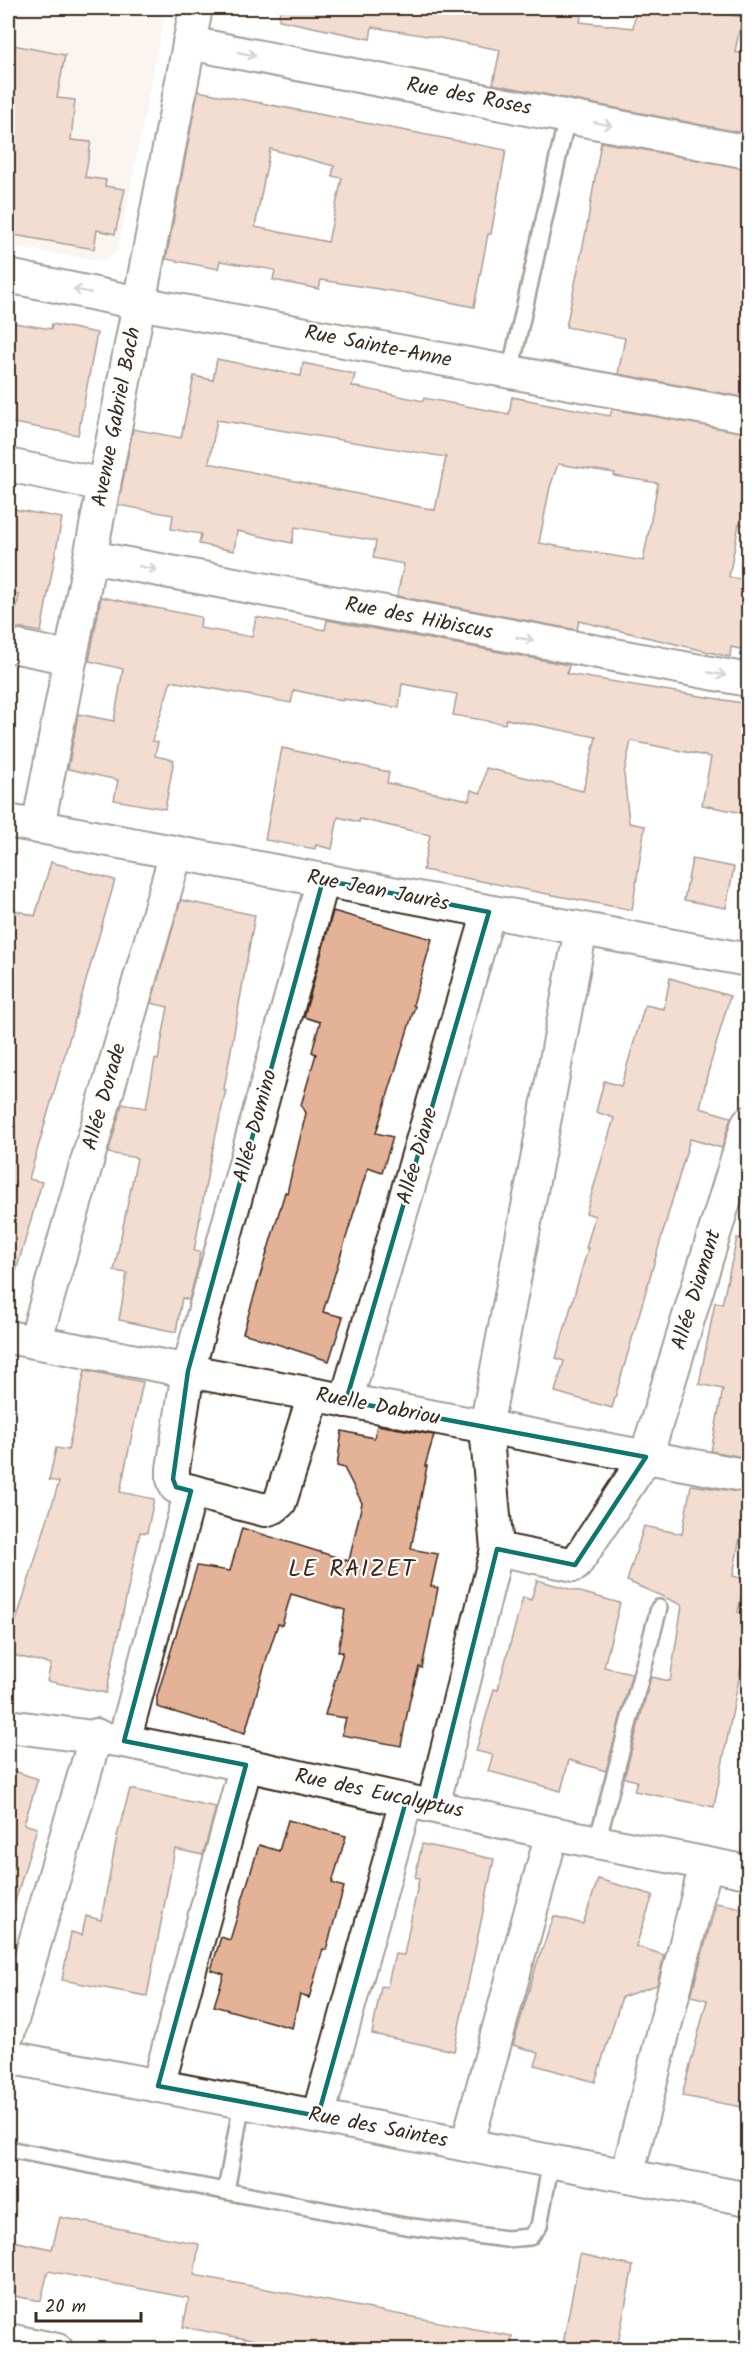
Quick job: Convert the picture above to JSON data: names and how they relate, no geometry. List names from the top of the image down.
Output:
{
  "streets": {
    "street": [
      "Rue des Roses",
      "Rue Sainte-Anne",
      "Avenue Gabriel Bach",
      "Rue des Hibiscus",
      "Rue Jean Jaurès",
      "Allée Dorade",
      "Allée Domino",
      "Allée Diane",
      "Allée Diamant",
      "Ruelle Dabriou",
      "Rue des Eucalyptus",
      "Rue des Saintes"
    ]
  },
  "crossings": [
    ["Rue des Roses", "Avenue Gabriel Bach"],
    ["Rue Sainte-Anne", "Avenue Gabriel Bach"],
    ["Avenue Gabriel Bach", "Rue des Hibiscus"],
    ["Avenue Gabriel Bach", "Rue Jean Jaurès"],
    ["Rue Jean Jaurès", "Allée Dorade"],
    ["Rue Jean Jaurès", "Allée Domino"],
    ["Rue Jean Jaurès", "Allée Diane"],
    ["Allée Dorade", "Ruelle Dabriou"],
    ["Allée Domino", "Ruelle Dabriou"],
    ["Allée Diane", "Ruelle Dabriou"],
    ["Allée Diamant", "Ruelle Dabriou"]
  ],
  "one_way": ["Rue des Roses", "Rue des Hibiscus"],
  "districts": ["LE RAIZET"],
  "scale_bar": "20 m"
}
